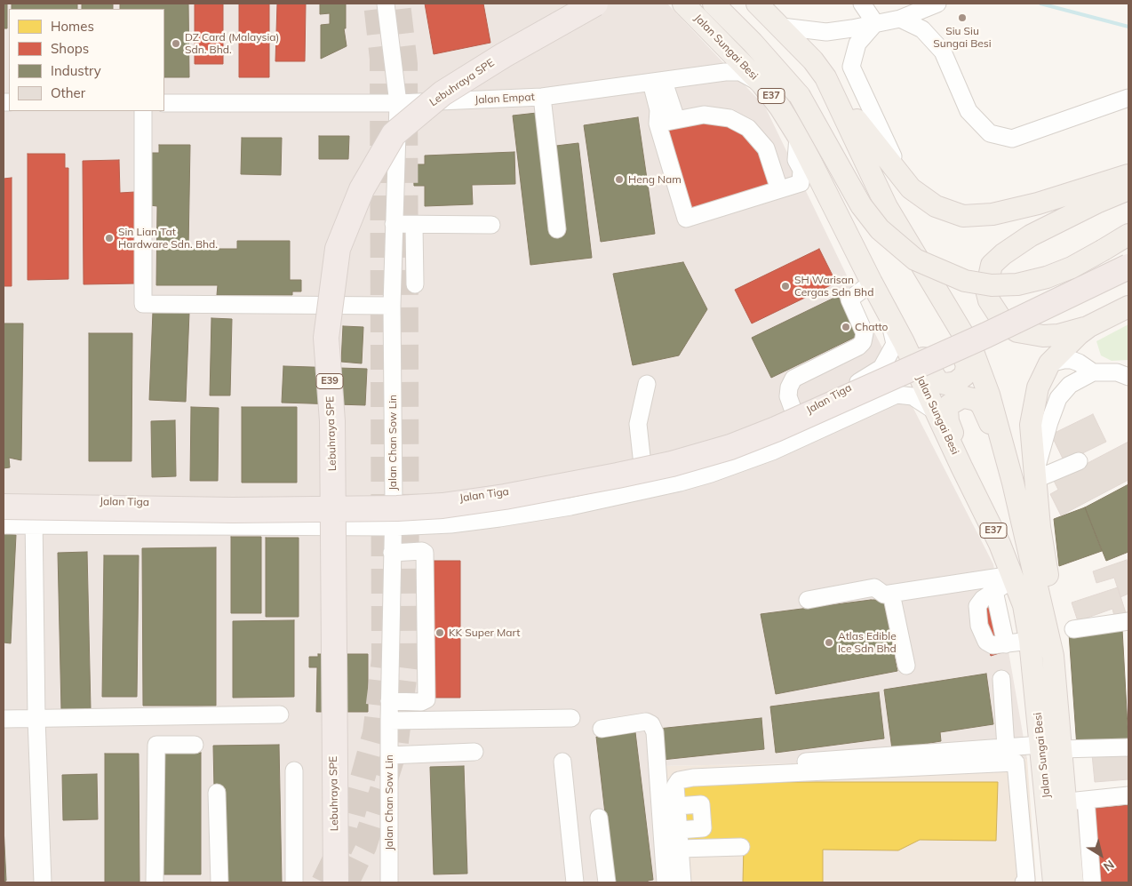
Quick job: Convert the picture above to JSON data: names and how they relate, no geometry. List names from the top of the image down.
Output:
{
  "streets": {
    "highway": ["Lebuhraya SPE", "E39"],
    "main road": ["Jalan Sungai Besi", "E37"],
    "street": ["Jalan Empat", "Jalan Tiga", "Jalan Chan Sow Lin"]
  },
  "crossings": [
    ["Jalan Sungai Besi", "Jalan Empat"],
    ["Jalan Sungai Besi", "Jalan Tiga"],
    ["Jalan Empat", "Jalan Chan Sow Lin"],
    ["Jalan Tiga", "Jalan Chan Sow Lin"]
  ],
  "places": [
    "Siu Siu Sungai Besi",
    "DZ Card (Malaysia) Sdn. Bhd.",
    "Heng Nam",
    "Sin Lian Tat Hardware Sdn. Bhd.",
    "SH Warisan Cergas Sdn Bhd",
    "Chatto",
    "KK Super Mart",
    "Atlas Edible Ice Sdn Bhd"
  ],
  "legend": [
    "Homes",
    "Shops",
    "Industry",
    "Other"
  ],
  "north": "bottom right"
}
